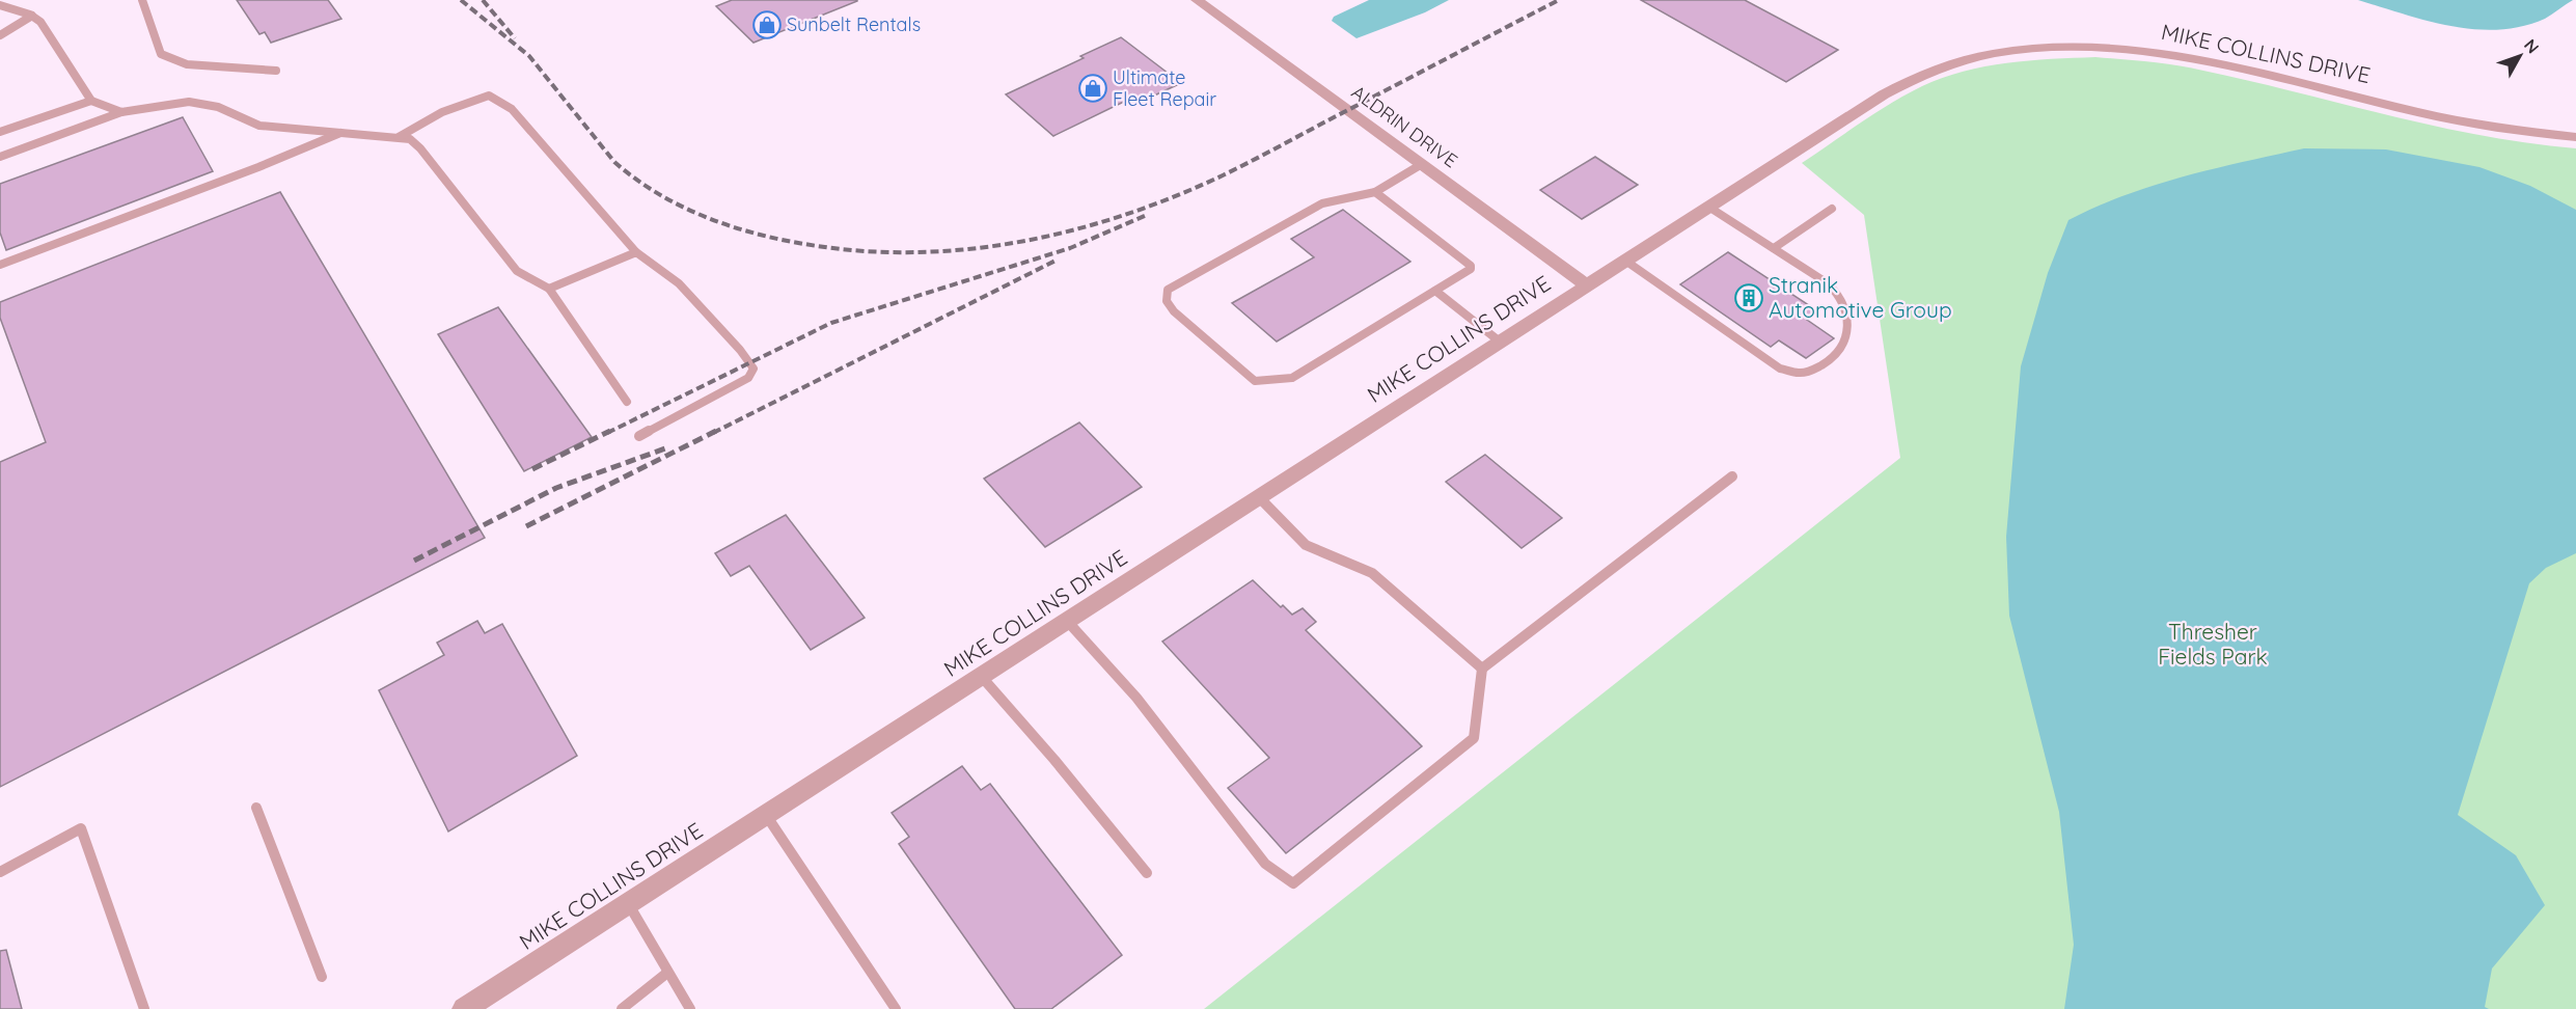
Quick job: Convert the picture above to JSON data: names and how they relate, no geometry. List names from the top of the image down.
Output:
{
  "streets": {
    "street": ["MIKE COLLINS DRIVE", "ALDRIN DRIVE"]
  },
  "crossings": [
    ["MIKE COLLINS DRIVE", "ALDRIN DRIVE"]
  ],
  "parks": ["Thresher Fields Park"],
  "places": {
    "shop": ["Sunbelt Rentals", "Ultimate Fleet Repair"],
    "building": ["Stranik Automotive Group"]
  },
  "north": "top right"
}
